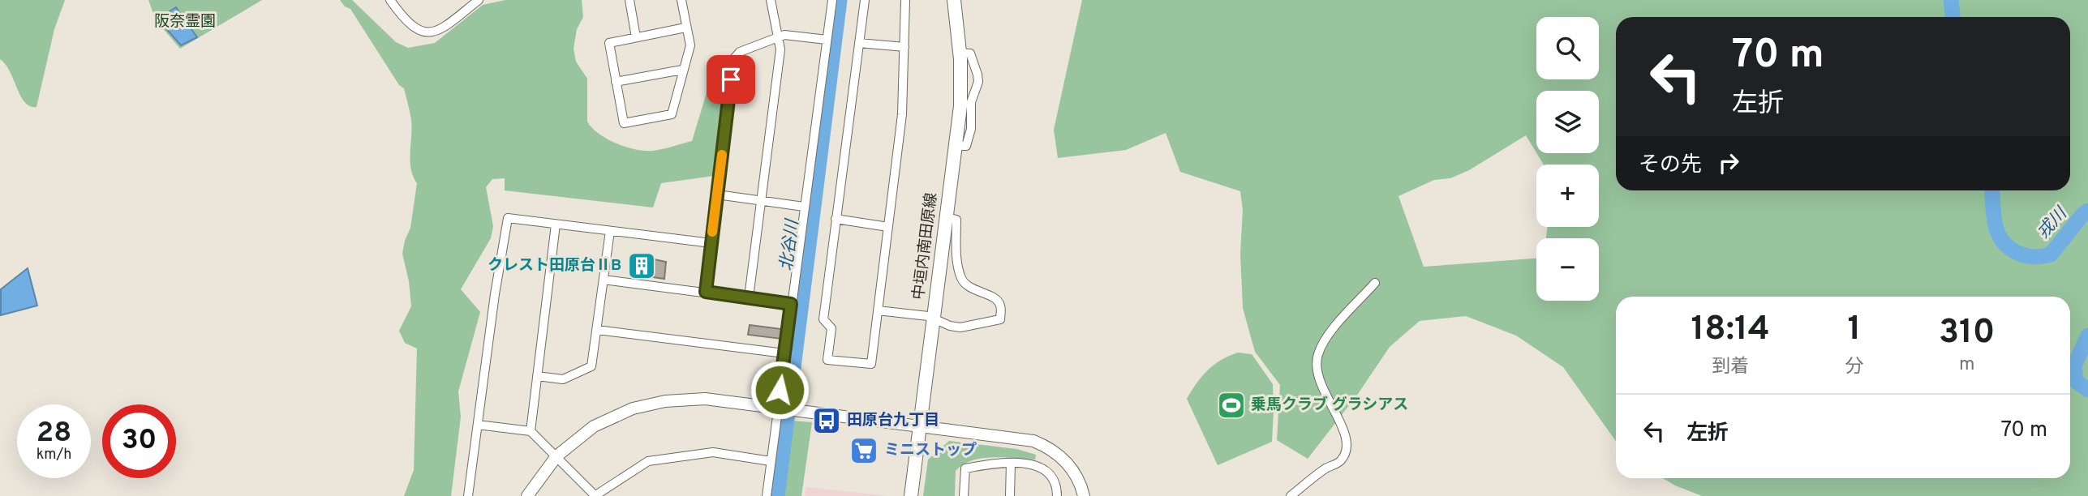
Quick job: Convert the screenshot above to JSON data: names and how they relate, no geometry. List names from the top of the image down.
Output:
{
  "streets": {
    "main road": ["中垣内南田原線"]
  },
  "water": ["戎川", "北谷川"],
  "parks": ["阪奈霊園"],
  "places": {
    "building": ["クレスト田原台ⅡB"],
    "sports": ["乗馬クラブ グラシアス"],
    "bus stop": ["田原台九丁目"],
    "supermarket": ["ミニストップ"]
  },
  "page": {
    "map_buttons": ["+", "−"],
    "turn": ["70 m", "左折"],
    "then": "その先",
    "eta": [
      "18:14",
      "到着",
      "1",
      "分",
      "310",
      "m"
    ],
    "list": [
      {
        "name": "左折",
        "value": "70 m"
      }
    ],
    "speed": "28 km/h",
    "limit": "30"
  }
}
